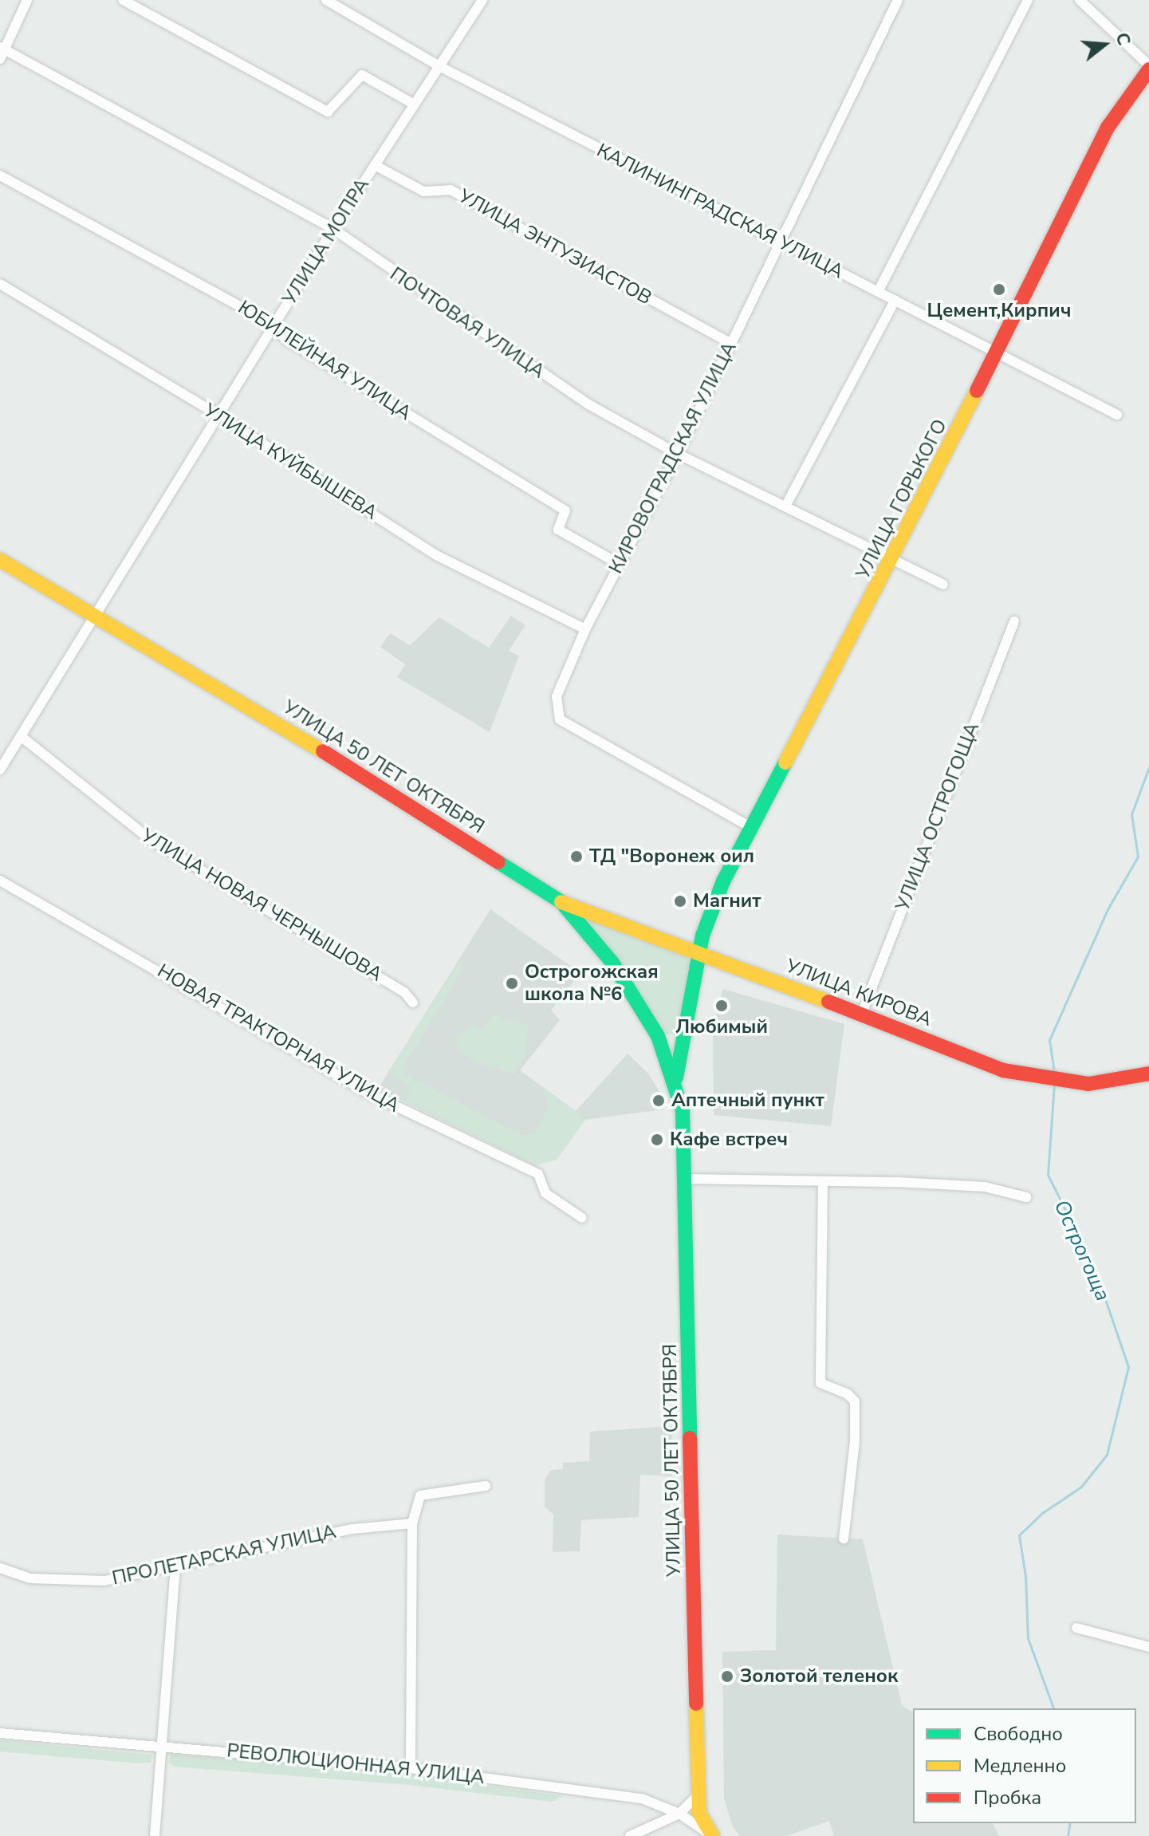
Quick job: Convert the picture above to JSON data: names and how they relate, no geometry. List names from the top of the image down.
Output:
{
  "streets": {
    "main road": ["УЛИЦА ГОРЬКОГО", "УЛИЦА 50 ЛЕТ ОКТЯБРЯ", "УЛИЦА КИРОВА"],
    "street": [
      "КАЛИНИНГРАДСКАЯ УЛИЦА",
      "УЛИЦА МОПРА",
      "УЛИЦА ЭНТУЗИАСТОВ",
      "ПОЧТОВАЯ УЛИЦА",
      "ЮБИЛЕЙНАЯ УЛИЦА",
      "КИРОВОГРАДСКАЯ УЛИЦА",
      "УЛИЦА КУЙБЫШЕВА",
      "УЛИЦА ОСТРОГОЩА",
      "УЛИЦА НОВАЯ ЧЕРНЫШОВА",
      "НОВАЯ ТРАКТОРНАЯ УЛИЦА",
      "ПРОЛЕТАРСКАЯ УЛИЦА",
      "РЕВОЛЮЦИОННАЯ УЛИЦА"
    ]
  },
  "crossings": [
    ["КАЛИНИНГРАДСКАЯ УЛИЦА", "УЛИЦА МОПРА"],
    ["КАЛИНИНГРАДСКАЯ УЛИЦА", "КИРОВОГРАДСКАЯ УЛИЦА"],
    ["КАЛИНИНГРАДСКАЯ УЛИЦА", "УЛИЦА ГОРЬКОГО"],
    ["УЛИЦА МОПРА", "УЛИЦА ЭНТУЗИАСТОВ"],
    ["УЛИЦА МОПРА", "ПОЧТОВАЯ УЛИЦА"],
    ["УЛИЦА МОПРА", "ЮБИЛЕЙНАЯ УЛИЦА"],
    ["УЛИЦА МОПРА", "УЛИЦА КУЙБЫШЕВА"],
    ["УЛИЦА МОПРА", "УЛИЦА 50 ЛЕТ ОКТЯБРЯ"],
    ["УЛИЦА МОПРА", "УЛИЦА НОВАЯ ЧЕРНЫШОВА"],
    ["УЛИЦА ЭНТУЗИАСТОВ", "КИРОВОГРАДСКАЯ УЛИЦА"],
    ["ПОЧТОВАЯ УЛИЦА", "КИРОВОГРАДСКАЯ УЛИЦА"],
    ["ПОЧТОВАЯ УЛИЦА", "УЛИЦА ГОРЬКОГО"],
    ["ЮБИЛЕЙНАЯ УЛИЦА", "КИРОВОГРАДСКАЯ УЛИЦА"],
    ["КИРОВОГРАДСКАЯ УЛИЦА", "УЛИЦА КУЙБЫШЕВА"],
    ["КИРОВОГРАДСКАЯ УЛИЦА", "УЛИЦА ГОРЬКОГО"],
    ["УЛИЦА ГОРЬКОГО", "УЛИЦА 50 ЛЕТ ОКТЯБРЯ"],
    ["УЛИЦА ГОРЬКОГО", "УЛИЦА КИРОВА"],
    ["УЛИЦА 50 ЛЕТ ОКТЯБРЯ", "УЛИЦА КИРОВА"],
    ["УЛИЦА ОСТРОГОЩА", "УЛИЦА КИРОВА"]
  ],
  "water": ["Острогоща"],
  "places": [
    "Цемент,Кирпич",
    "ТД \"Воронеж оил",
    "Магнит",
    "Острогожская школа №6",
    "Любимый",
    "Аптечный пункт",
    "Кафе встреч",
    "Золотой теленок"
  ],
  "legend": ["Свободно", "Медленно", "Пробка"],
  "north": "right"
}
